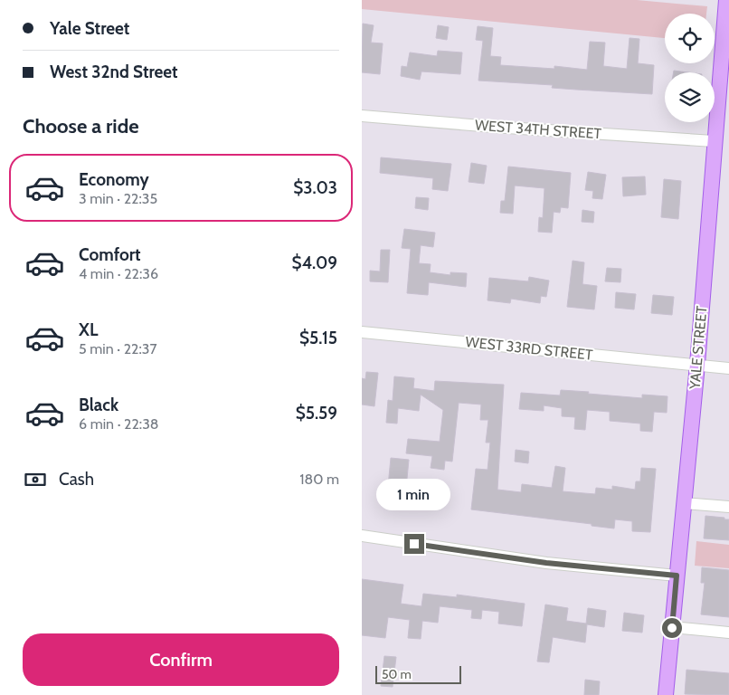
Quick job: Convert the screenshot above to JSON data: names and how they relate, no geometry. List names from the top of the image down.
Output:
{
  "streets": {
    "main road": ["YALE STREET"],
    "street": ["WEST 34TH STREET", "WEST 33RD STREET"]
  },
  "crossings": [
    ["WEST 34TH STREET", "YALE STREET"],
    ["YALE STREET", "WEST 33RD STREET"]
  ],
  "scale_bar": "50 m",
  "page": {
    "banner": ["Yale Street", "West 32nd Street"],
    "heading": "Choose a ride",
    "list": [
      {
        "name": "Economy",
        "note": "3 min · 22:35",
        "value": "$3.03"
      },
      {
        "name": "Comfort",
        "note": "4 min · 22:36",
        "value": "$4.09"
      },
      {
        "name": "XL",
        "note": "5 min · 22:37",
        "value": "$5.15"
      },
      {
        "name": "Black",
        "note": "6 min · 22:38",
        "value": "$5.59"
      }
    ],
    "pay": ["Cash", "180 m"],
    "bubble": "1 min",
    "buttons": "Confirm",
    "scale": "50 m"
  }
}
